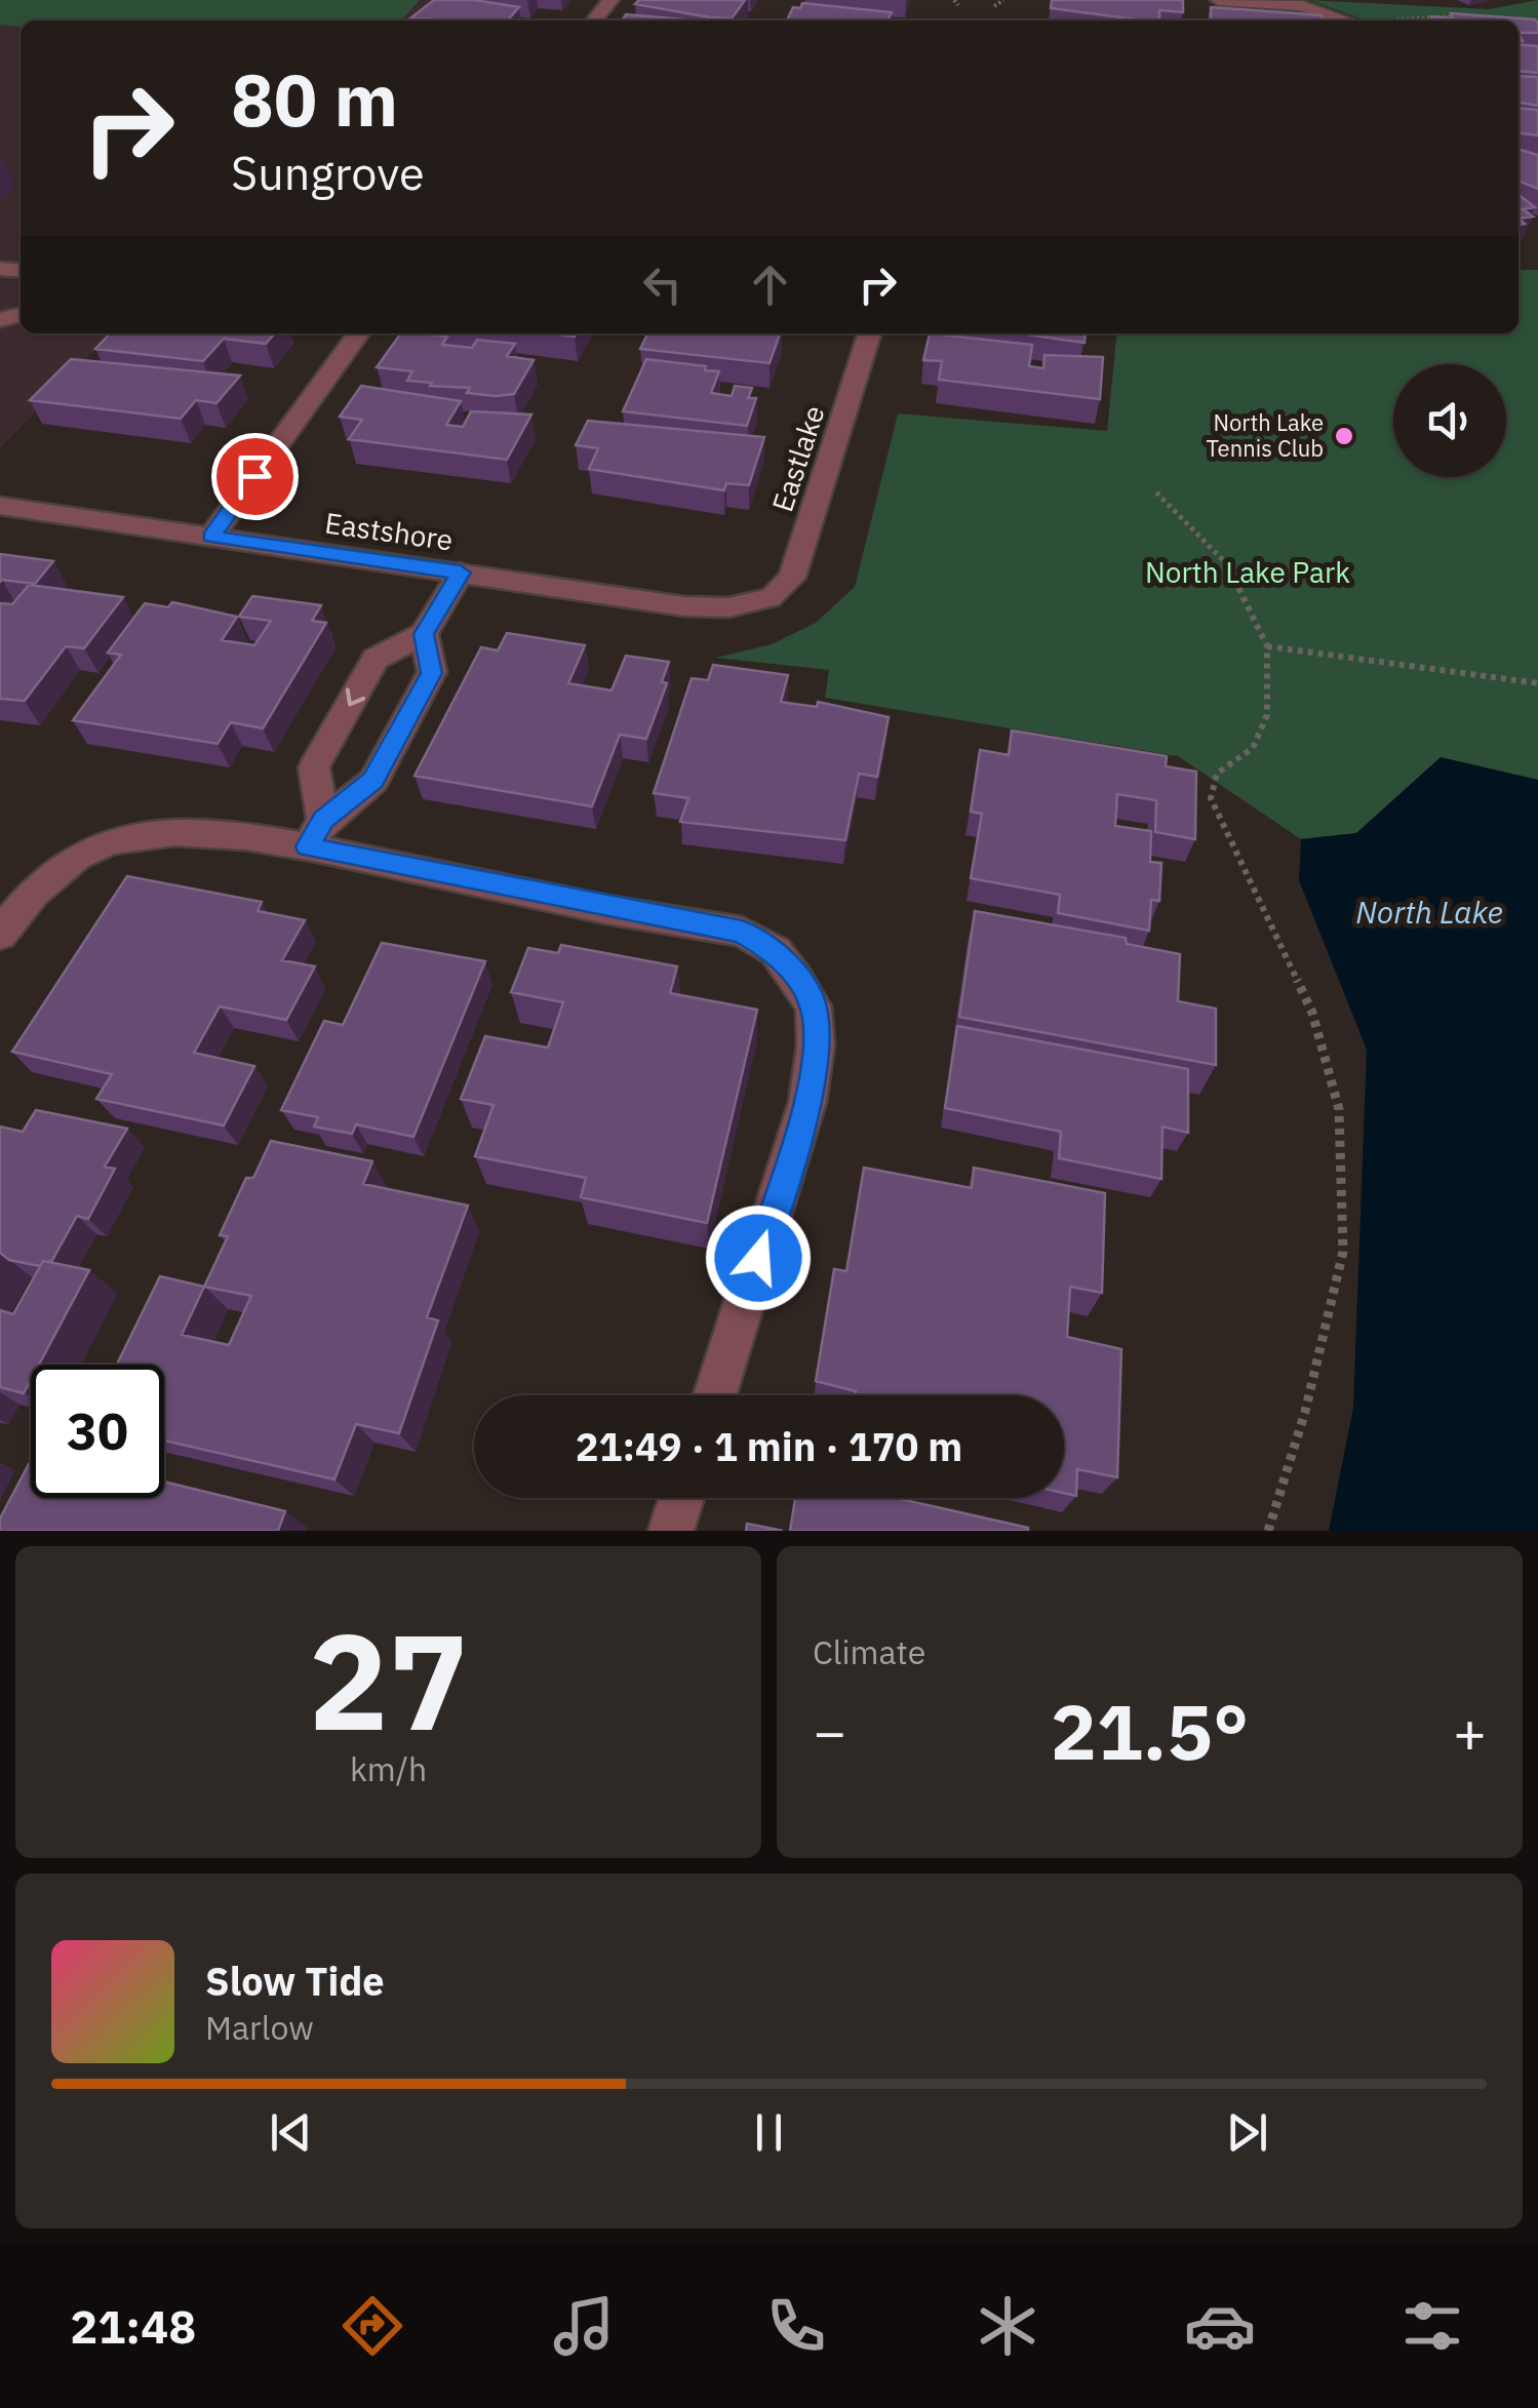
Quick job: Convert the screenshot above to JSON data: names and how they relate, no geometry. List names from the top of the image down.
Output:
{
  "streets": {
    "street": ["Eastlake", "Eastshore"]
  },
  "crossings": [
    ["Eastlake", "Eastshore"]
  ],
  "water": ["North Lake"],
  "parks": ["North Lake Park"],
  "places": ["North Lake Tennis Club"],
  "page": {
    "turn": ["80 m", "Sungrove"],
    "limit": "30",
    "trip": "21:49 · 1 min · 170 m",
    "tile": [
      ["27", "km/h"],
      "Climate"
    ],
    "heat": ["−", "21.5°", "+"],
    "song": ["Slow Tide", "Marlow"],
    "tabs": "21:48"
  }
}
